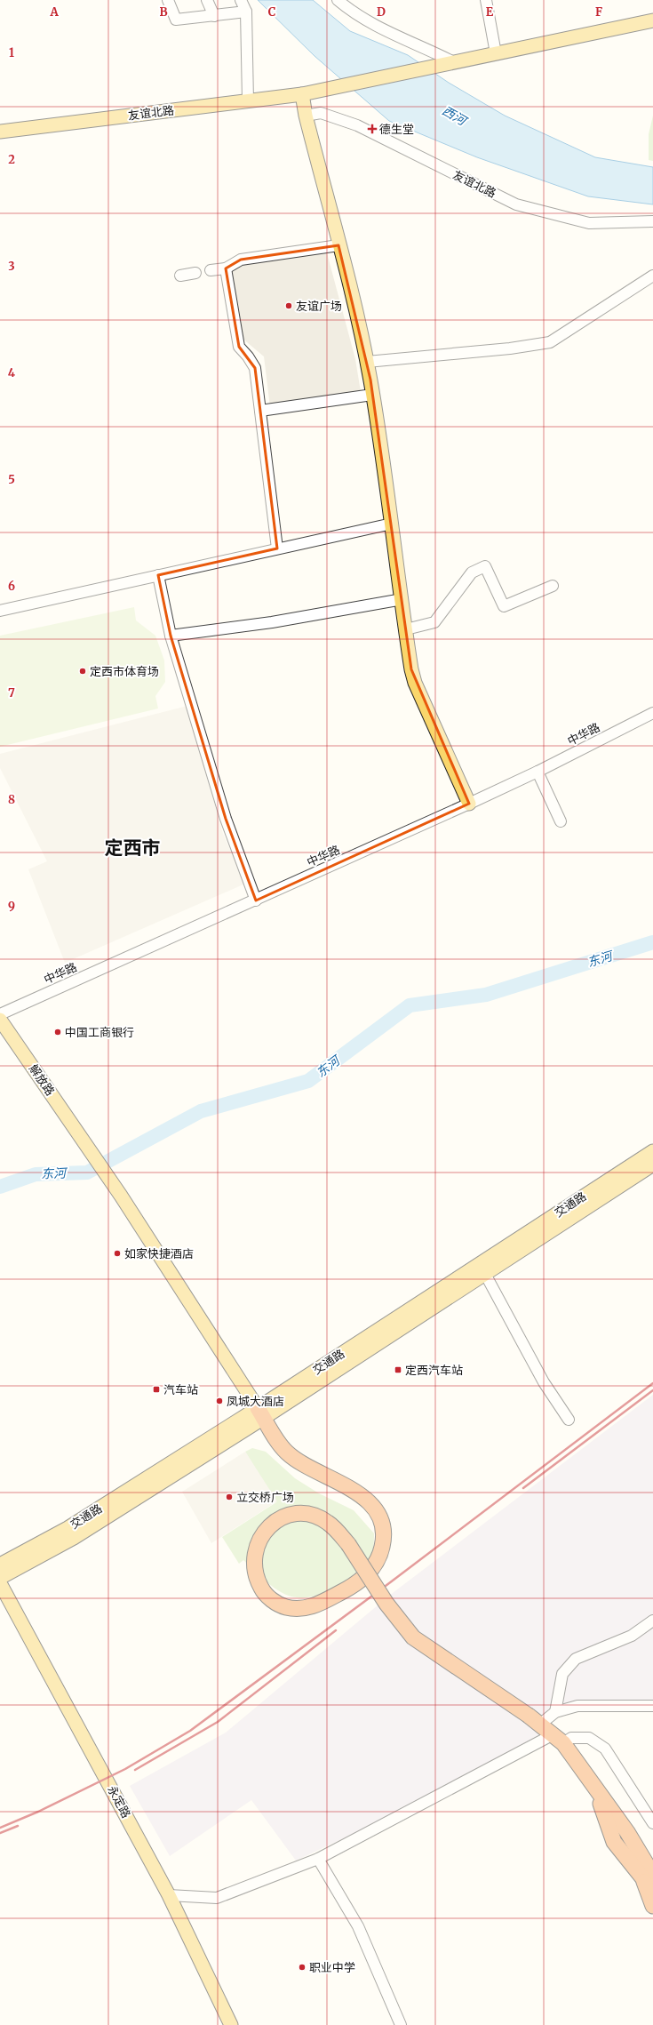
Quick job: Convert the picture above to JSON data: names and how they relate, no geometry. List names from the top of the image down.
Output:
{
  "streets": {
    "main road": [
      "友谊北路",
      "解放路",
      "交通路",
      "永定路"
    ],
    "street": ["中华路"]
  },
  "crossings": [
    ["解放路", "交通路"]
  ],
  "districts": ["定西市"],
  "water": ["西河", "东河"],
  "places": {
    "health": ["德生堂"],
    "other": [
      "友谊广场",
      "定西市体育场",
      "中国工商银行",
      "如家快捷酒店",
      "凤城大酒店",
      "立交桥广场",
      "职业中学"
    ],
    "transit": ["定西汽车站", "汽车站"]
  },
  "grid": {
    "columns": [
      "A",
      "B",
      "C",
      "D",
      "E",
      "F"
    ],
    "rows": [
      "1",
      "2",
      "3",
      "4",
      "5",
      "6",
      "7",
      "8",
      "9"
    ]
  }
}
